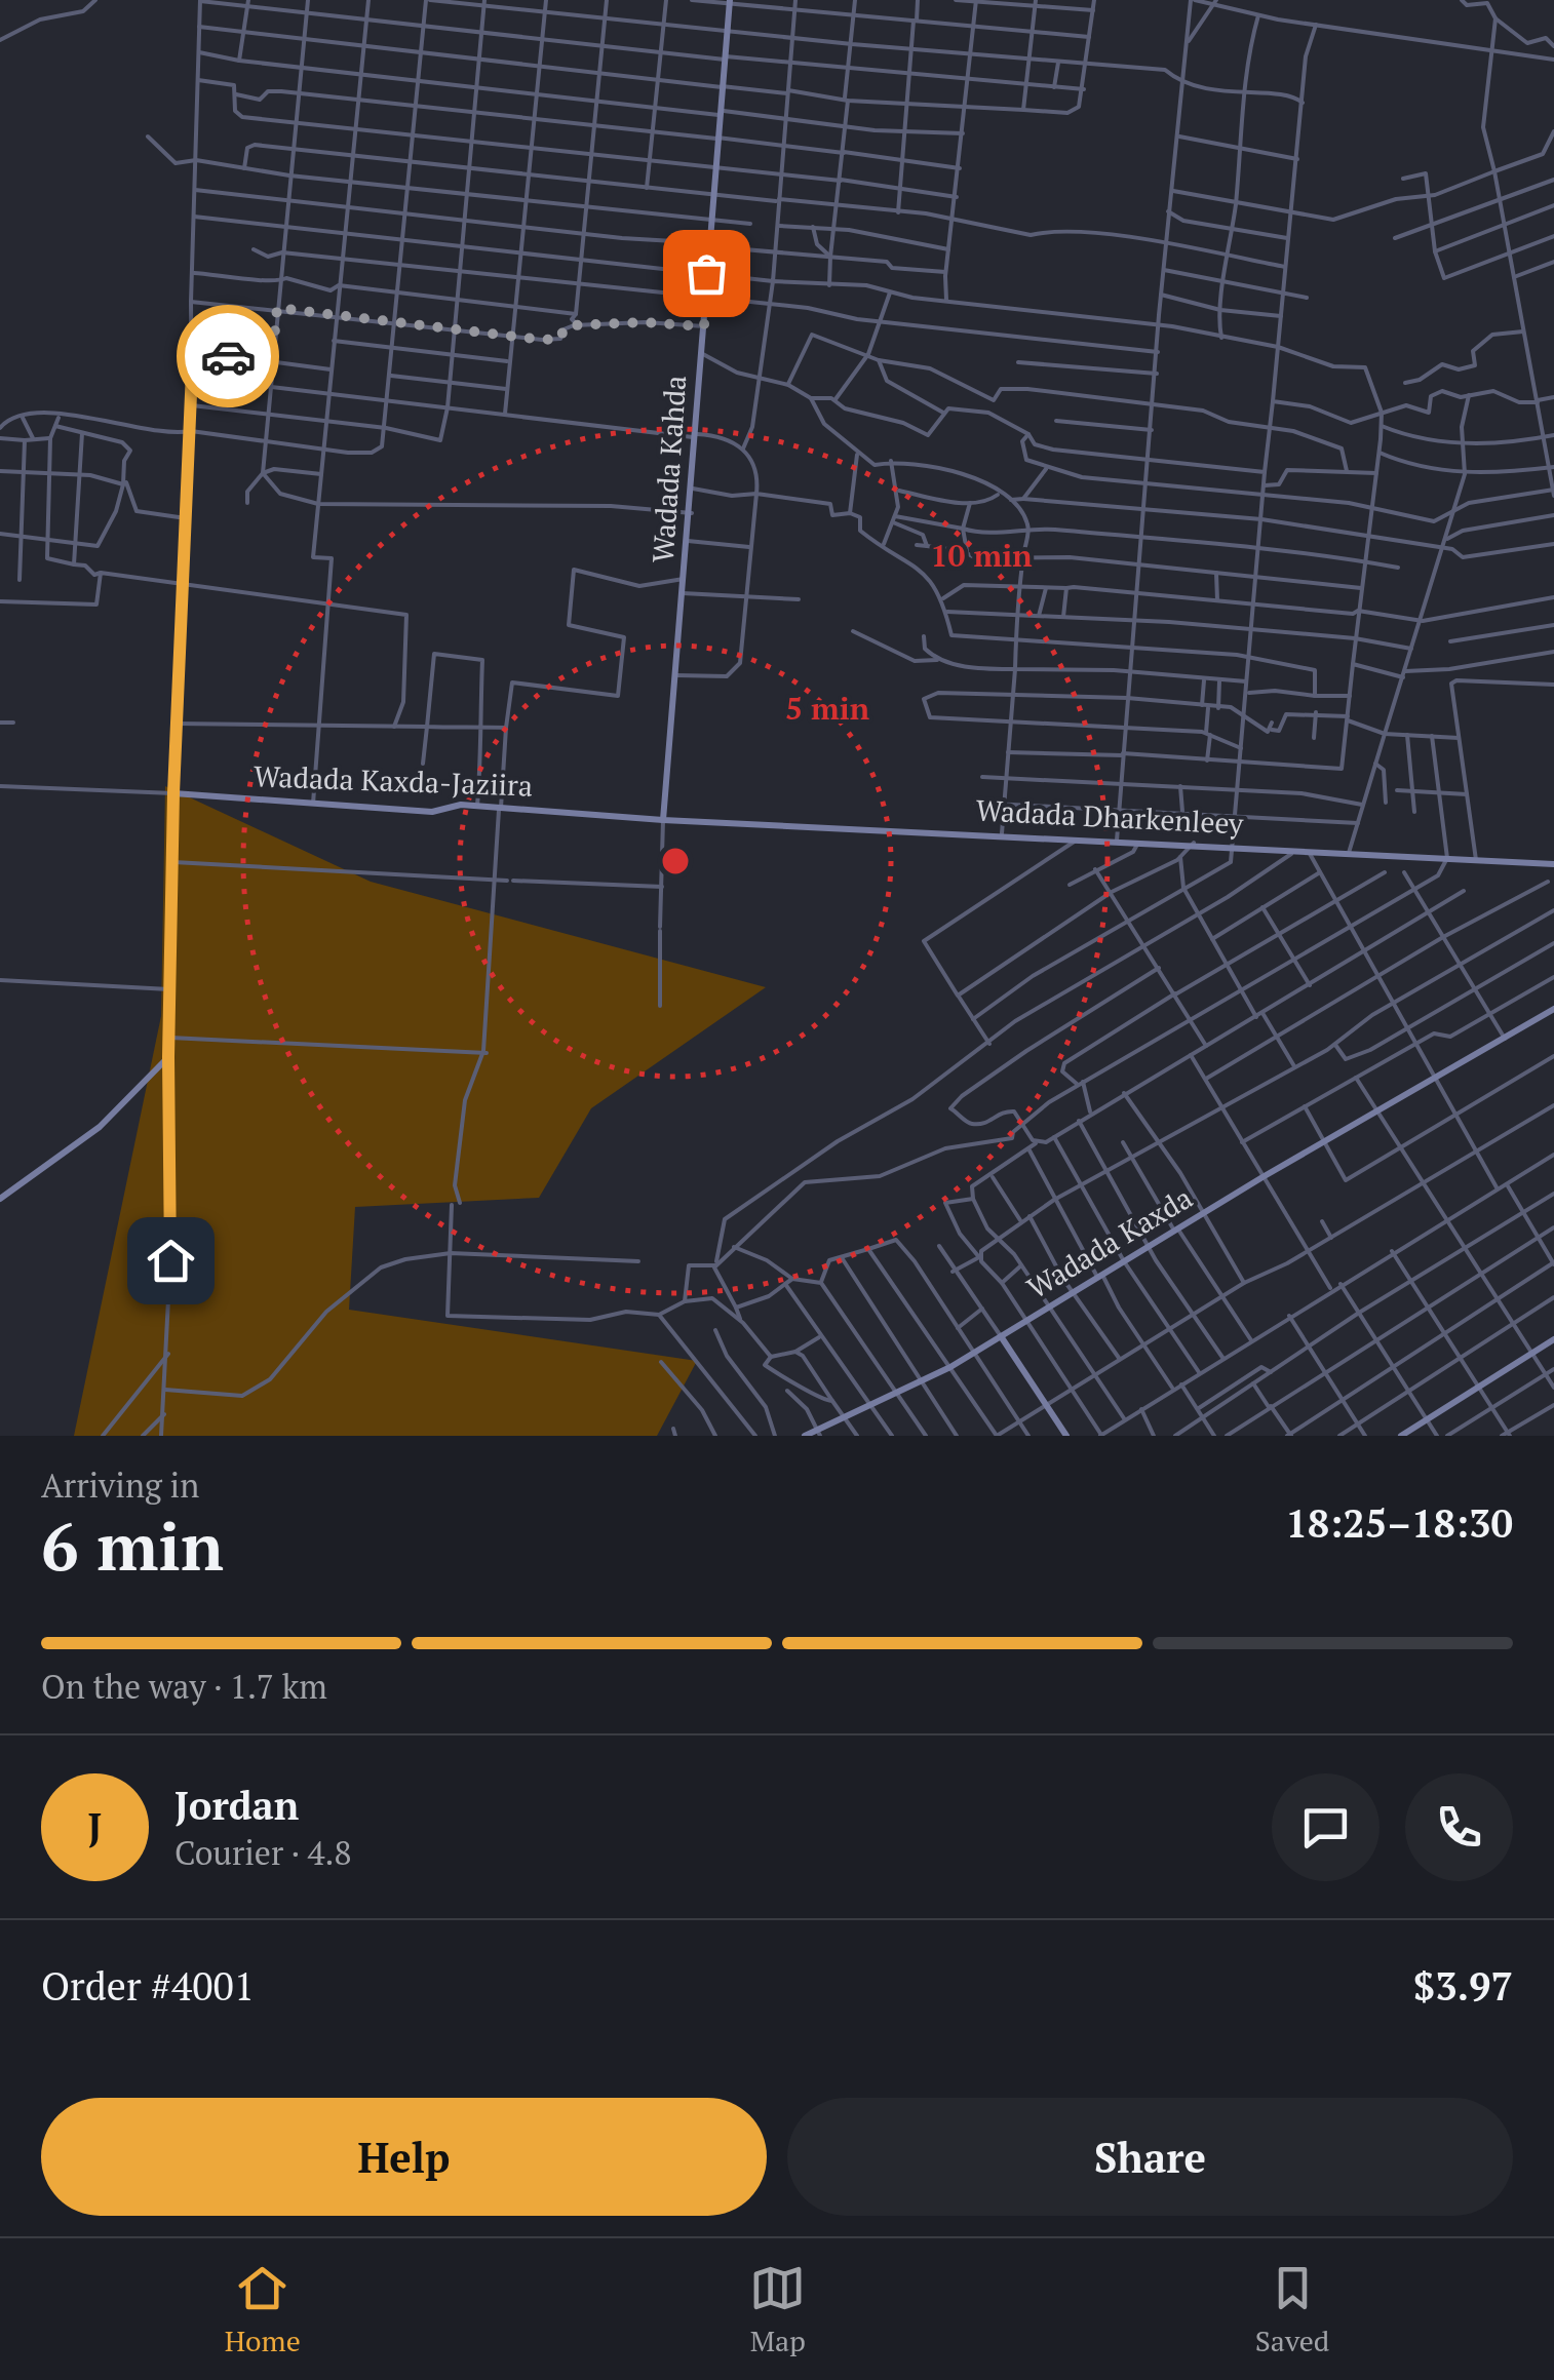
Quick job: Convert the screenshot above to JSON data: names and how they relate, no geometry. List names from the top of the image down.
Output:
{
  "streets": {
    "street": [
      "Wadada Kahda",
      "Wadada Kaxda-Jaziira",
      "Wadada Dharkenleey",
      "Wadada Kaxda"
    ]
  },
  "crossings": [
    ["Wadada Kahda", "Wadada Kaxda-Jaziira"],
    ["Wadada Kahda", "Wadada Dharkenleey"],
    ["Wadada Kaxda-Jaziira", "Wadada Dharkenleey"]
  ],
  "page": {
    "heading": ["6 min", "Arriving in", "18:25–18:30"],
    "panel": [
      "Jordan",
      "Courier · 4.8",
      "Order #4001",
      "$3.97"
    ],
    "bar": "On the way · 1.7 km",
    "round": "J",
    "buttons": ["Help", "Share"],
    "tabs": ["Home", "Map", "Saved"]
  },
  "rings": ["10 min", "5 min"]
}
